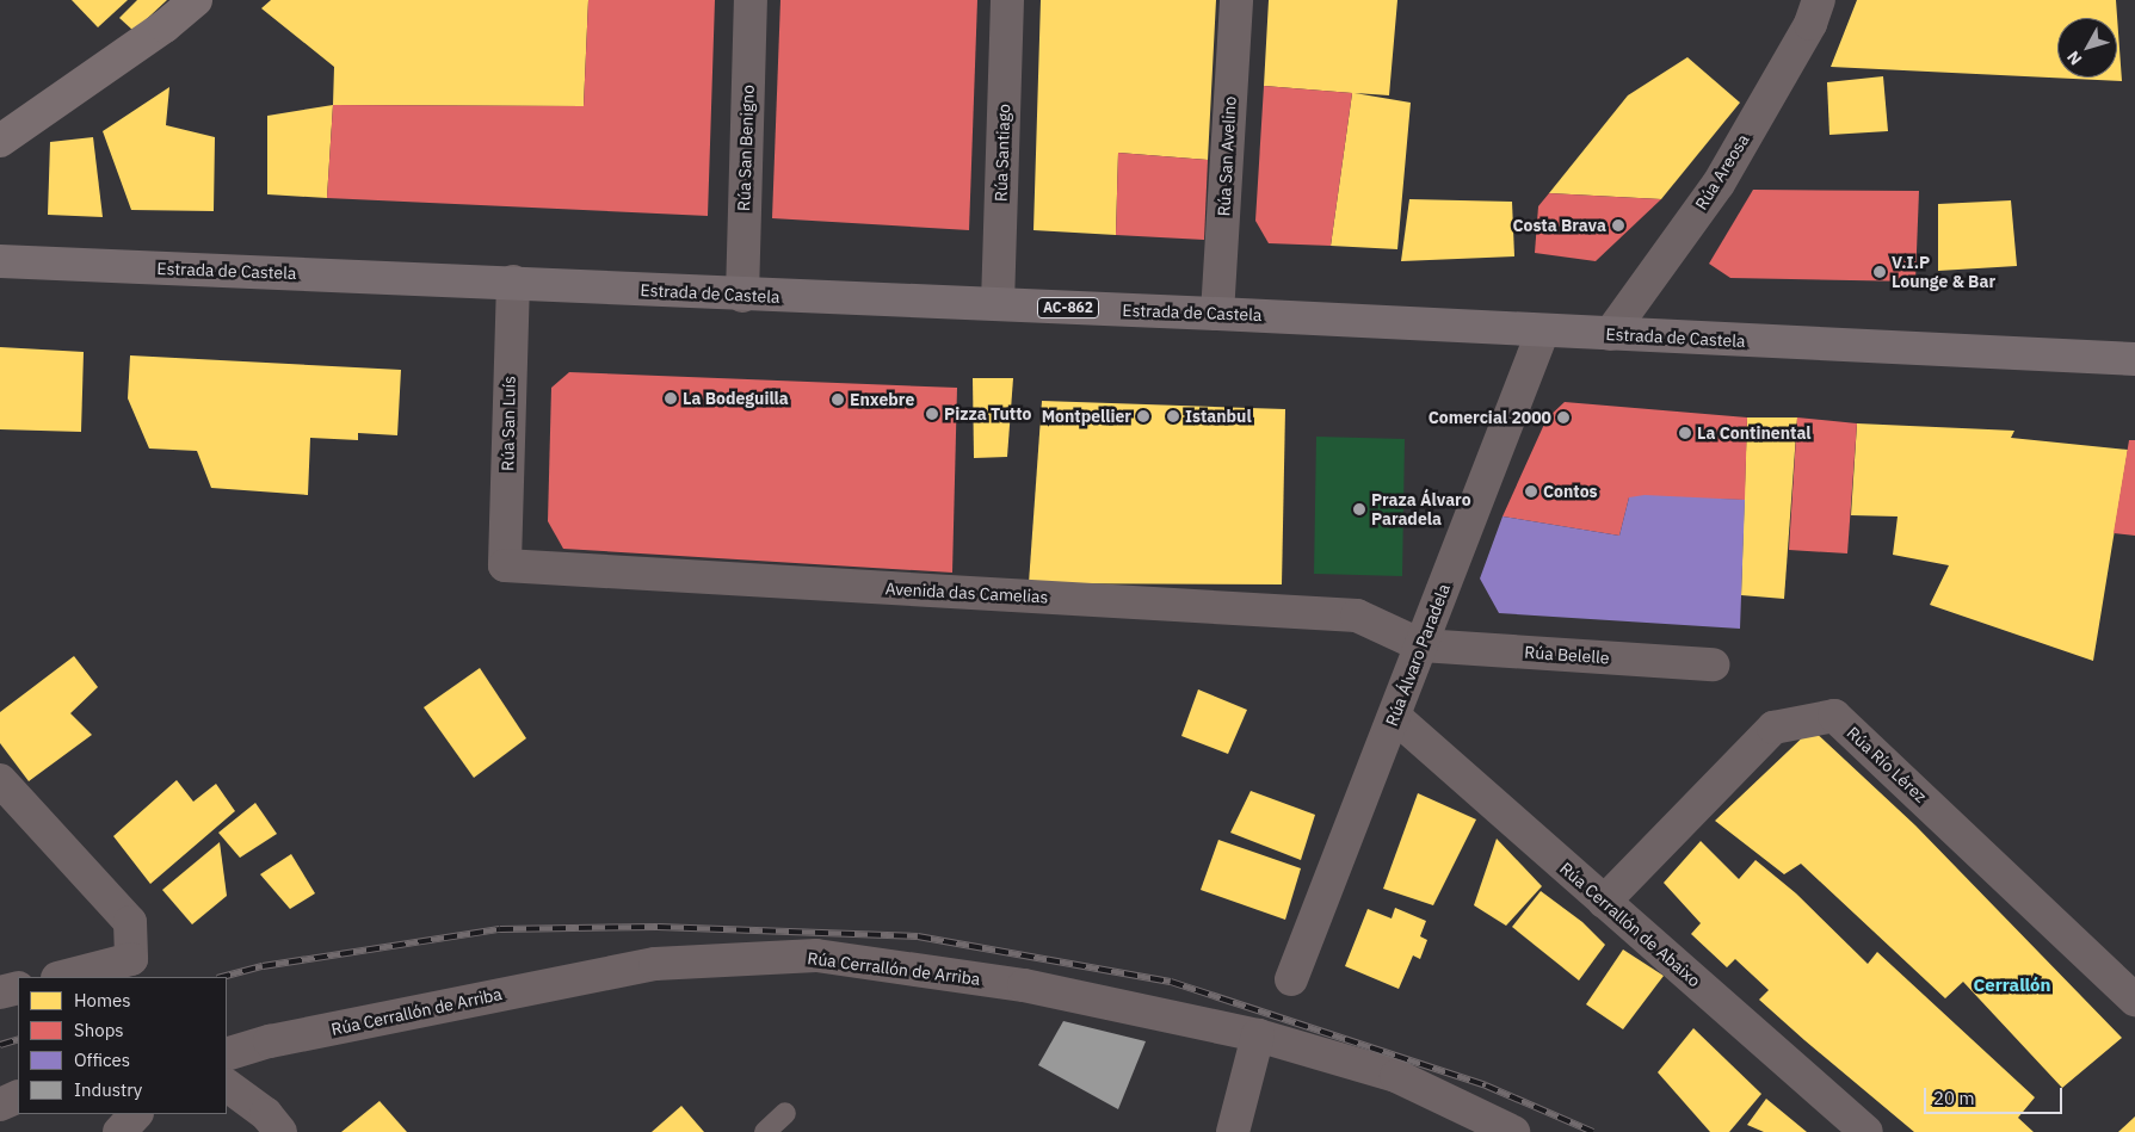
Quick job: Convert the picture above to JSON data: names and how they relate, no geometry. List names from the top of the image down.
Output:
{
  "streets": {
    "main road": ["Estrada de Castela", "AC-862"],
    "street": [
      "Rúa San Benigno",
      "Rúa Santiago",
      "Rúa San Avelino",
      "Rúa Areosa",
      "Rúa San Luís",
      "Avenida das Camelias",
      "Rúa Álvaro Paradela",
      "Rúa Belelle",
      "Rúa Río Lérez",
      "Rúa Cerrallón de Abaixo",
      "Rúa Cerrallón de Arriba"
    ]
  },
  "crossings": [
    ["Rúa San Benigno", "Estrada de Castela"],
    ["Rúa Santiago", "Estrada de Castela"],
    ["Rúa San Avelino", "Estrada de Castela"],
    ["Rúa Areosa", "Estrada de Castela"],
    ["Estrada de Castela", "Rúa San Luís"],
    ["Estrada de Castela", "Rúa Álvaro Paradela"],
    ["Rúa San Luís", "Avenida das Camelias"],
    ["Avenida das Camelias", "Rúa Álvaro Paradela"],
    ["Avenida das Camelias", "Rúa Belelle"],
    ["Rúa Álvaro Paradela", "Rúa Belelle"],
    ["Rúa Álvaro Paradela", "Rúa Cerrallón de Abaixo"],
    ["Rúa Río Lérez", "Rúa Cerrallón de Abaixo"]
  ],
  "districts": ["Cerrallón"],
  "places": [
    "Costa Brava",
    "V.I.P Lounge & Bar",
    "La Bodeguilla",
    "Enxebre",
    "Pizza Tutto",
    "Montpellier",
    "Istanbul",
    "Comercial 2000",
    "La Continental",
    "Contos",
    "Praza Álvaro Paradela"
  ],
  "legend": [
    "Homes",
    "Shops",
    "Offices",
    "Industry"
  ],
  "scale_bar": "20 m",
  "north": "bottom left"
}
